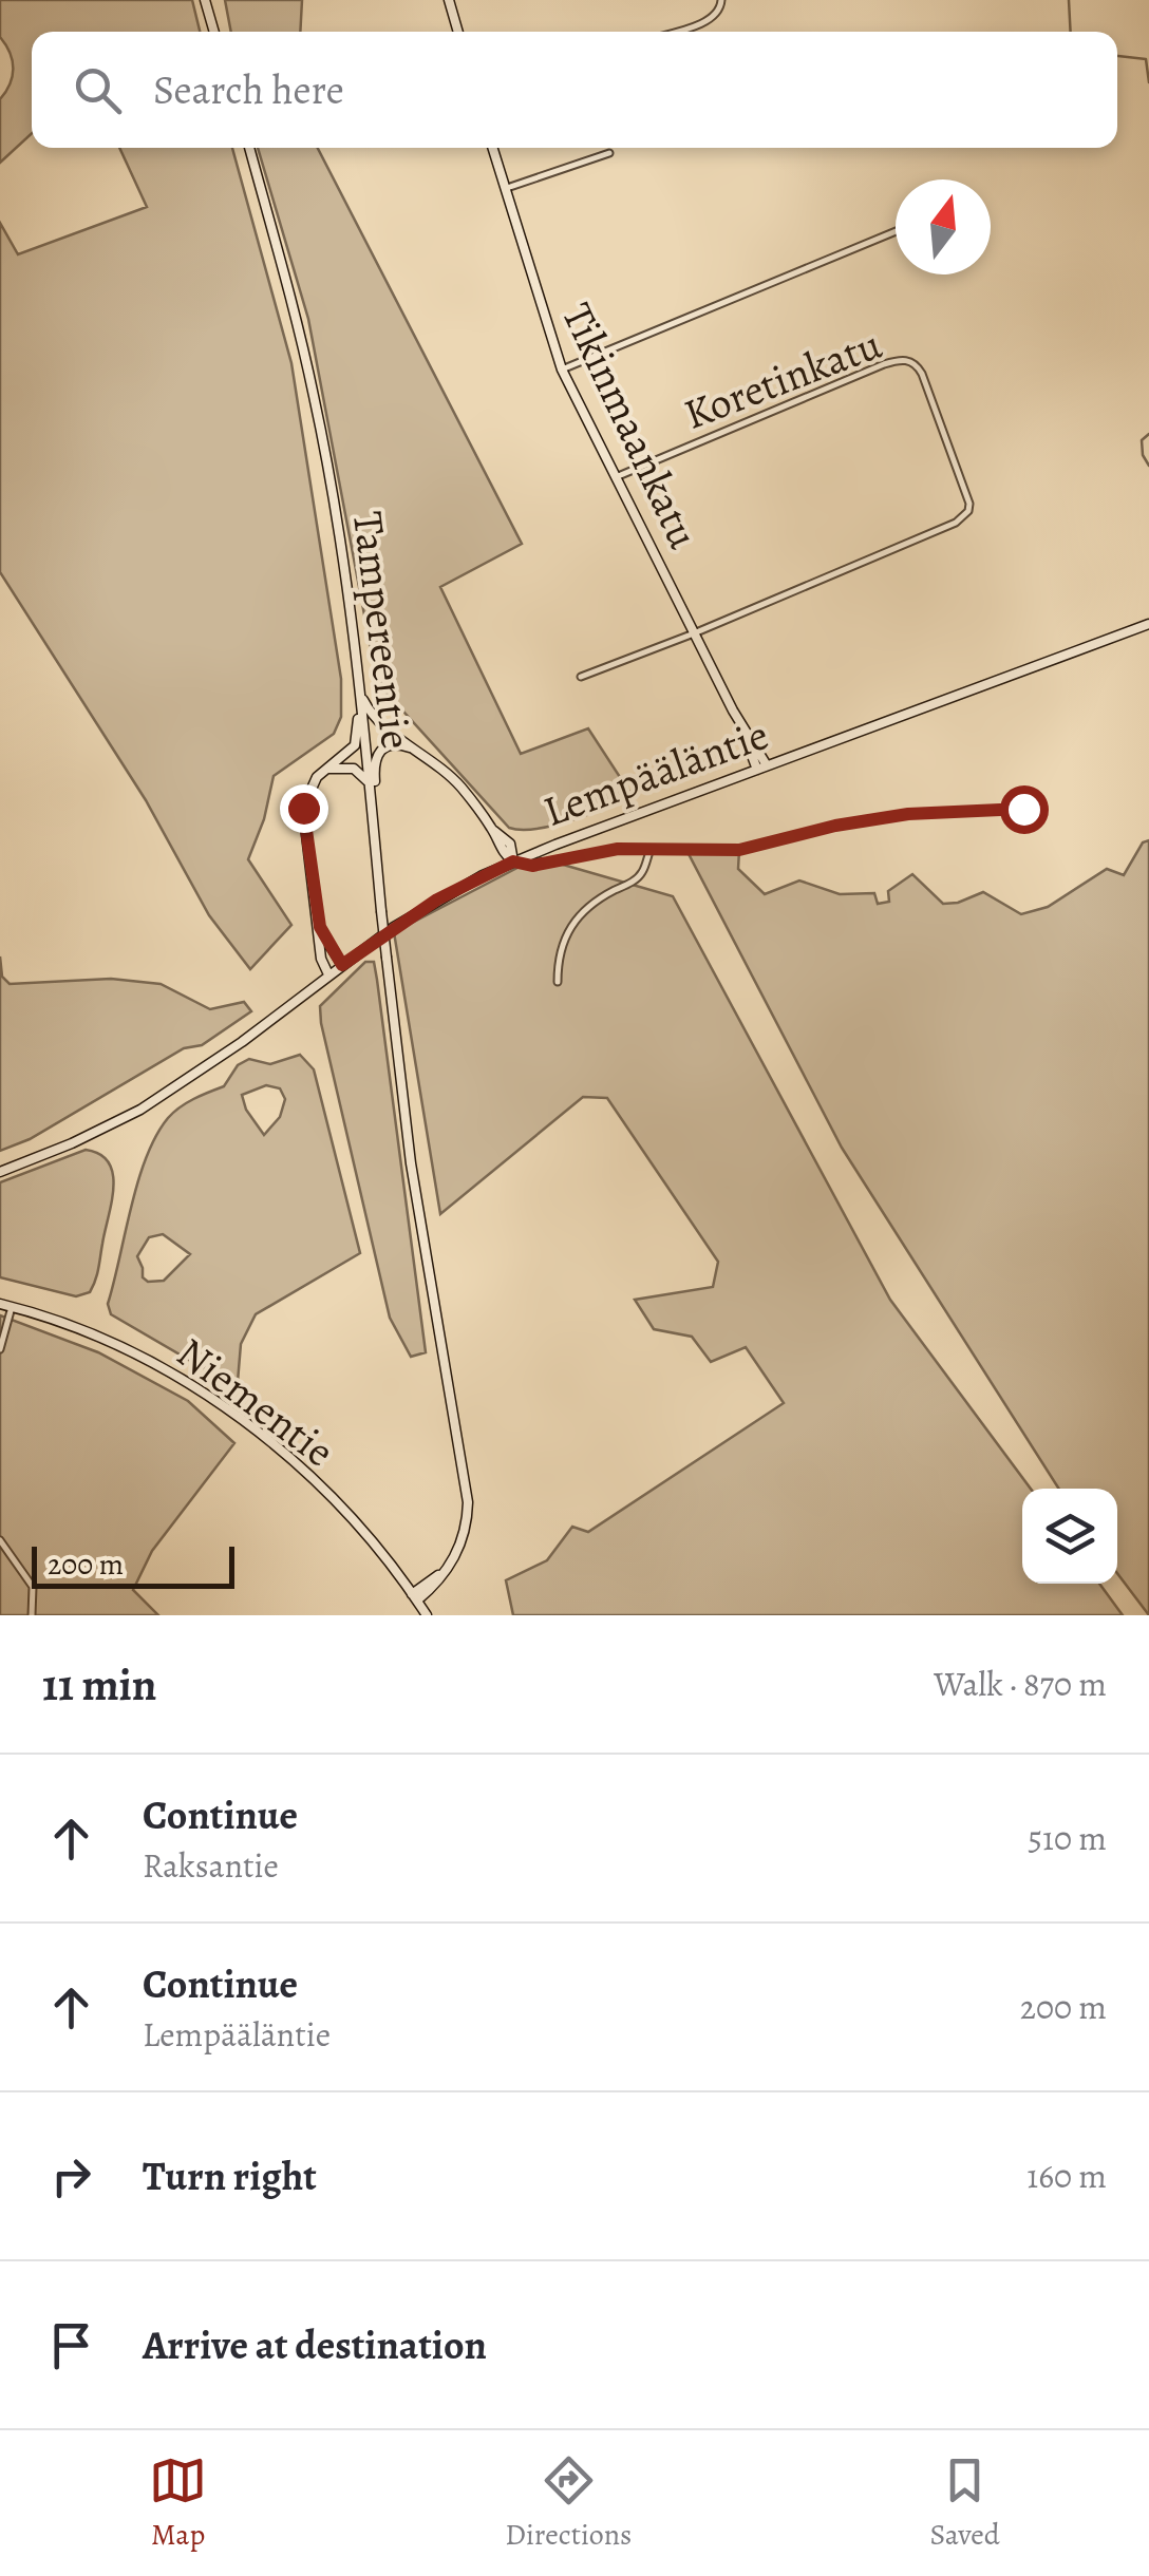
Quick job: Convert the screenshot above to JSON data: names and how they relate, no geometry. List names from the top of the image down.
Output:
{
  "streets": {
    "main road": [
      "Tikinmaankatu",
      "Tampereentie",
      "Lempääläntie",
      "Niementie"
    ],
    "street": ["Koretinkatu"]
  },
  "crossings": [
    ["Koretinkatu", "Tikinmaankatu"],
    ["Tikinmaankatu", "Lempääläntie"],
    ["Tampereentie", "Niementie"]
  ],
  "scale_bar": "200 m",
  "north": "top",
  "page": {
    "search": "Search here",
    "scale": "200 m",
    "heading": ["11 min", "Walk · 870 m"],
    "list": [
      ["Continue", "Raksantie", "510 m"],
      ["Continue", "Lempääläntie", "200 m"],
      ["Turn right", "160 m"],
      "Arrive at destination"
    ],
    "nav": ["Map", "Directions", "Saved"]
  }
}
